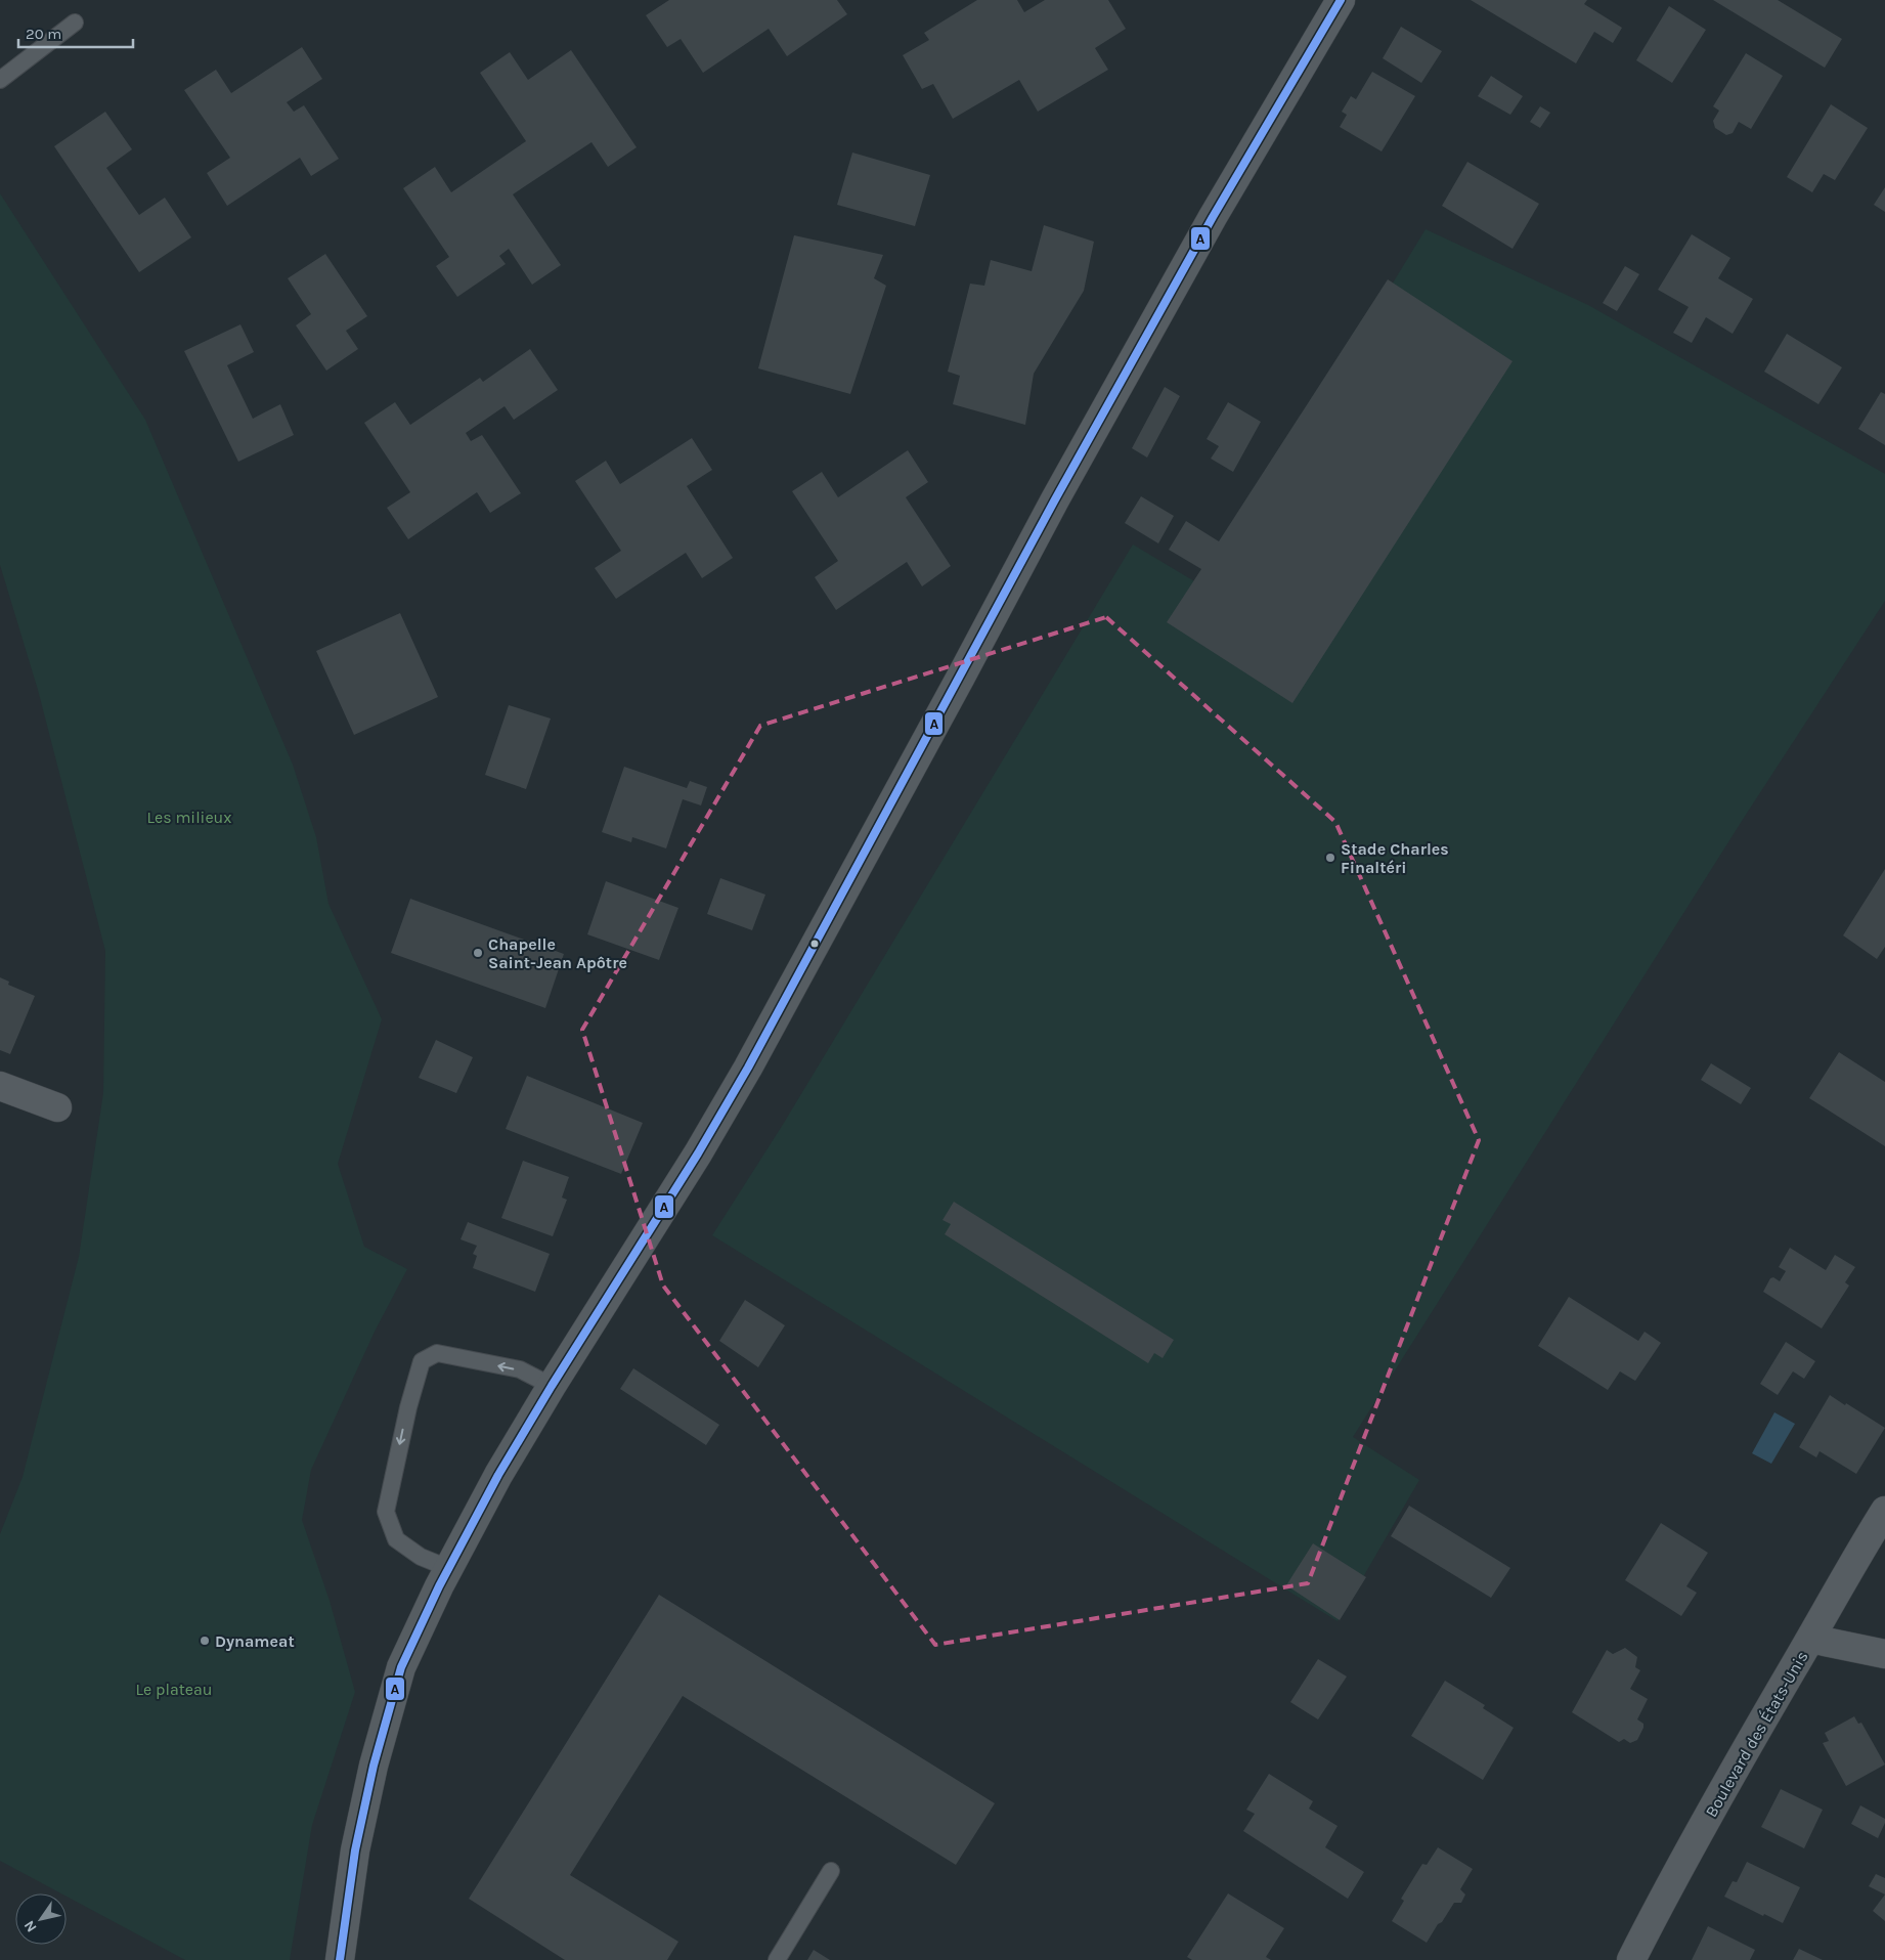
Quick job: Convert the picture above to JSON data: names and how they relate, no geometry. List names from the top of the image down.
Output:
{
  "streets": {
    "street": ["Boulevard des États-Unis"]
  },
  "parks": ["Les milieux", "Le plateau"],
  "places": ["Stade Charles Finaltéri", "Chapelle Saint-Jean Apôtre", "Dynameat"],
  "lines": ["transit line A"],
  "scale_bar": "20 m",
  "north": "bottom left"
}
